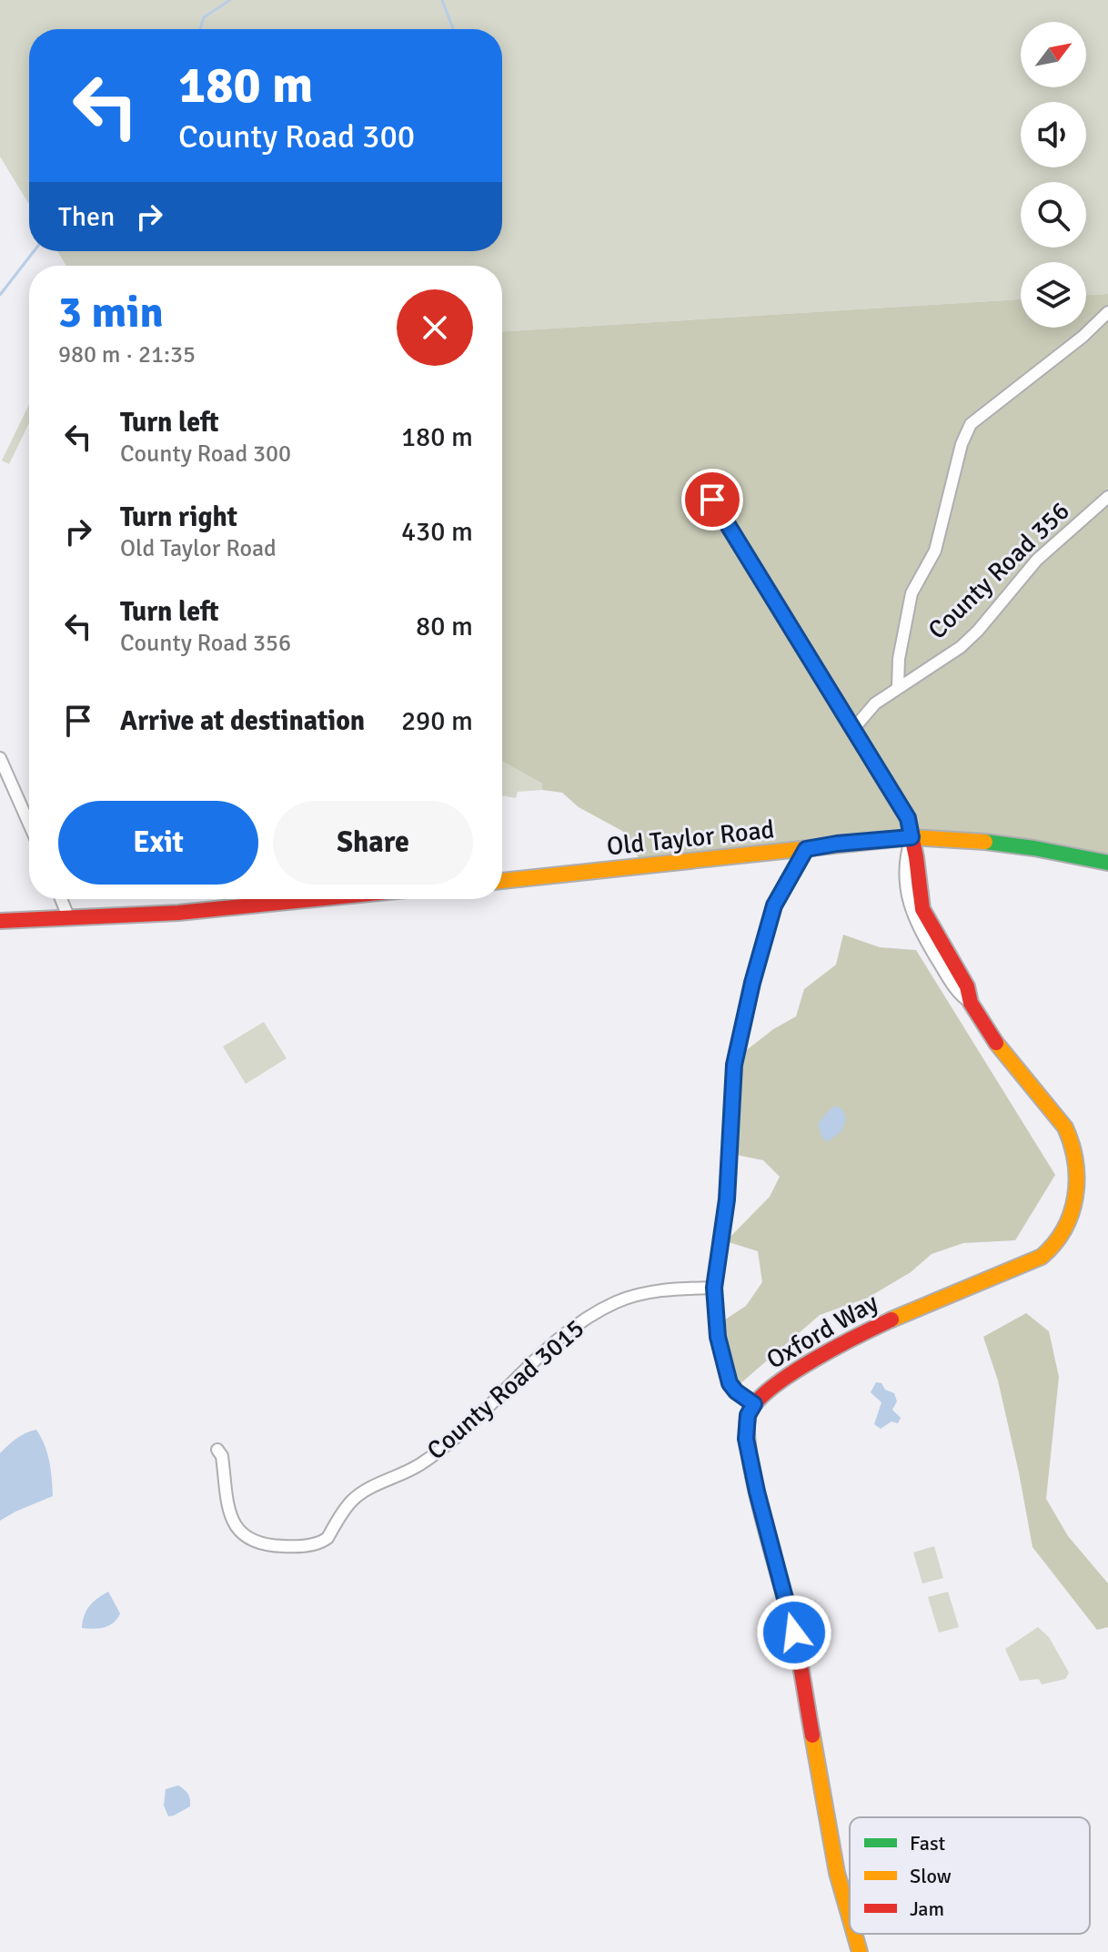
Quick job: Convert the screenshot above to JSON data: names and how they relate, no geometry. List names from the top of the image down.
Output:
{
  "streets": {
    "street": [
      "County Road 356",
      "Old Taylor Road",
      "Oxford Way",
      "County Road 3015"
    ]
  },
  "crossings": [
    ["Old Taylor Road", "Oxford Way"]
  ],
  "legend": ["Fast", "Slow", "Jam"],
  "north": "top right",
  "page": {
    "turn": ["180 m", "County Road 300"],
    "then": "Then",
    "heading": ["3 min", "980 m · 21:35"],
    "list": [
      {
        "name": "Turn left",
        "note": "County Road 300",
        "value": "180 m"
      },
      {
        "name": "Turn right",
        "note": "Old Taylor Road",
        "value": "430 m"
      },
      {
        "name": "Turn left",
        "note": "County Road 356",
        "value": "80 m"
      },
      {
        "name": "Arrive at destination",
        "value": "290 m"
      }
    ],
    "buttons": ["Exit", "Share"]
  }
}
